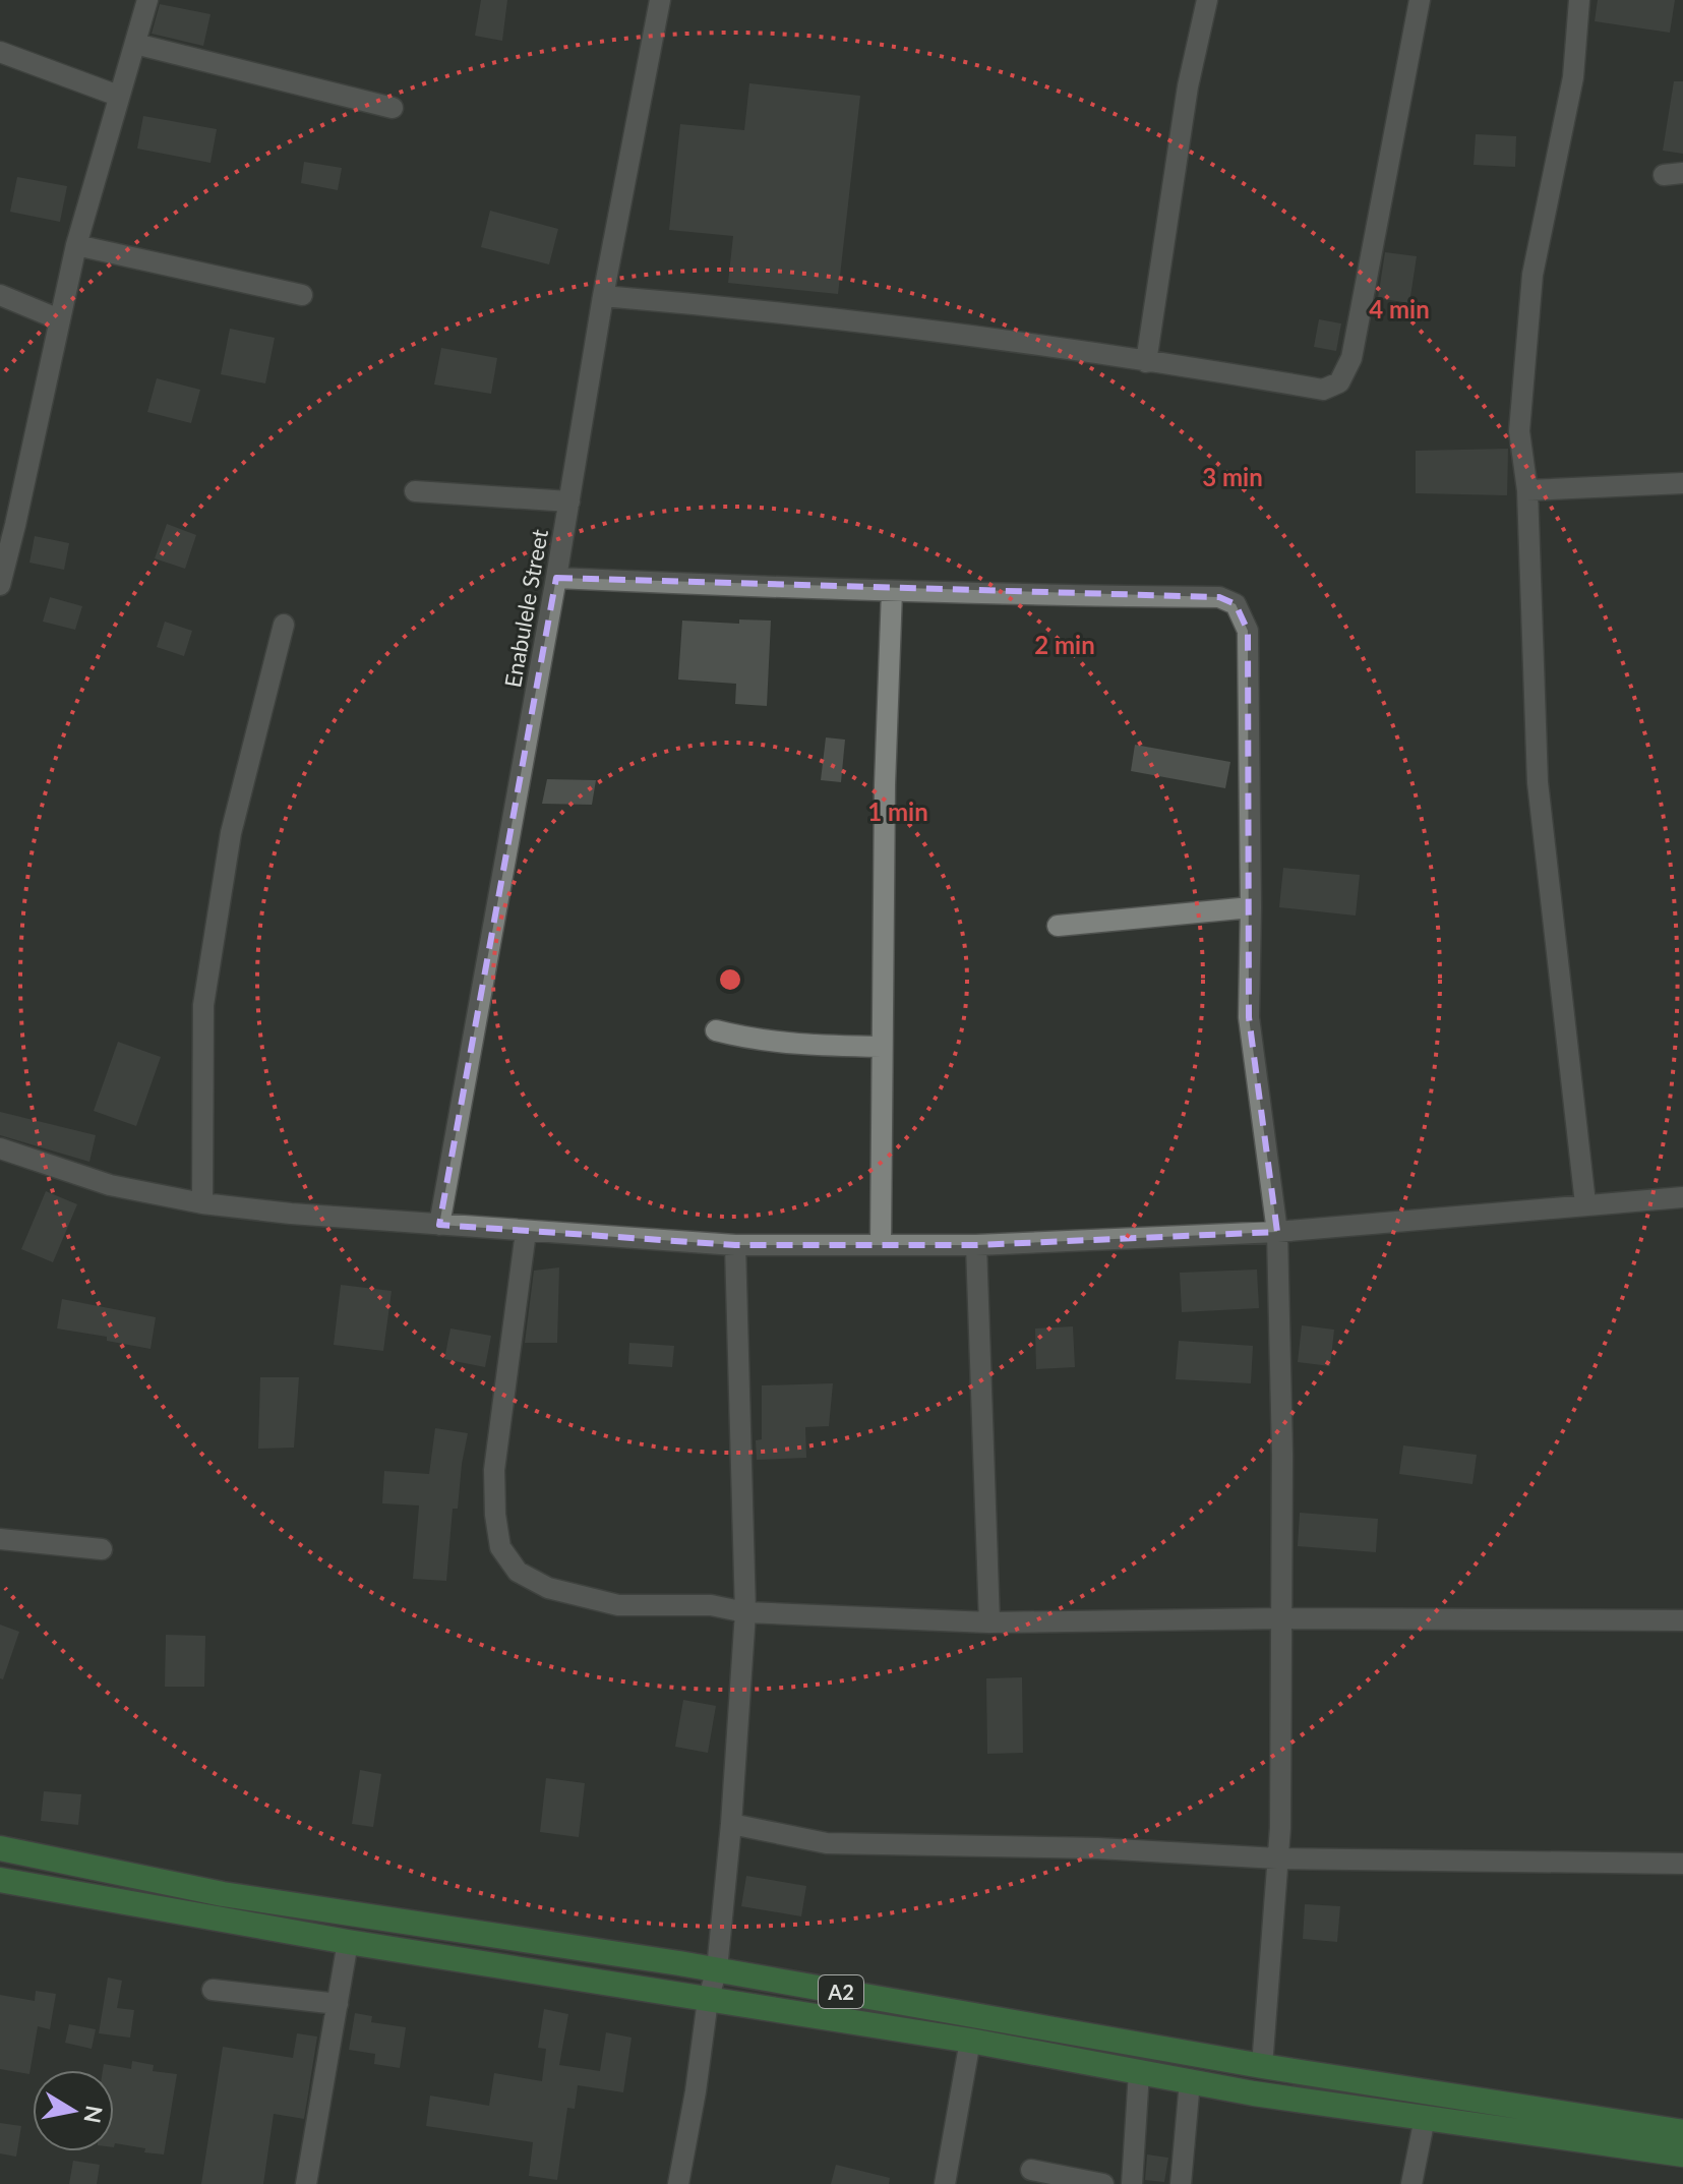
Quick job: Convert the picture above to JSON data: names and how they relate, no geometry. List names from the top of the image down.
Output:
{
  "streets": {
    "highway": ["A2"],
    "street": ["Enabulele Street"]
  },
  "north": "right",
  "rings": [
    "4 min",
    "3 min",
    "2 min",
    "1 min"
  ]
}
